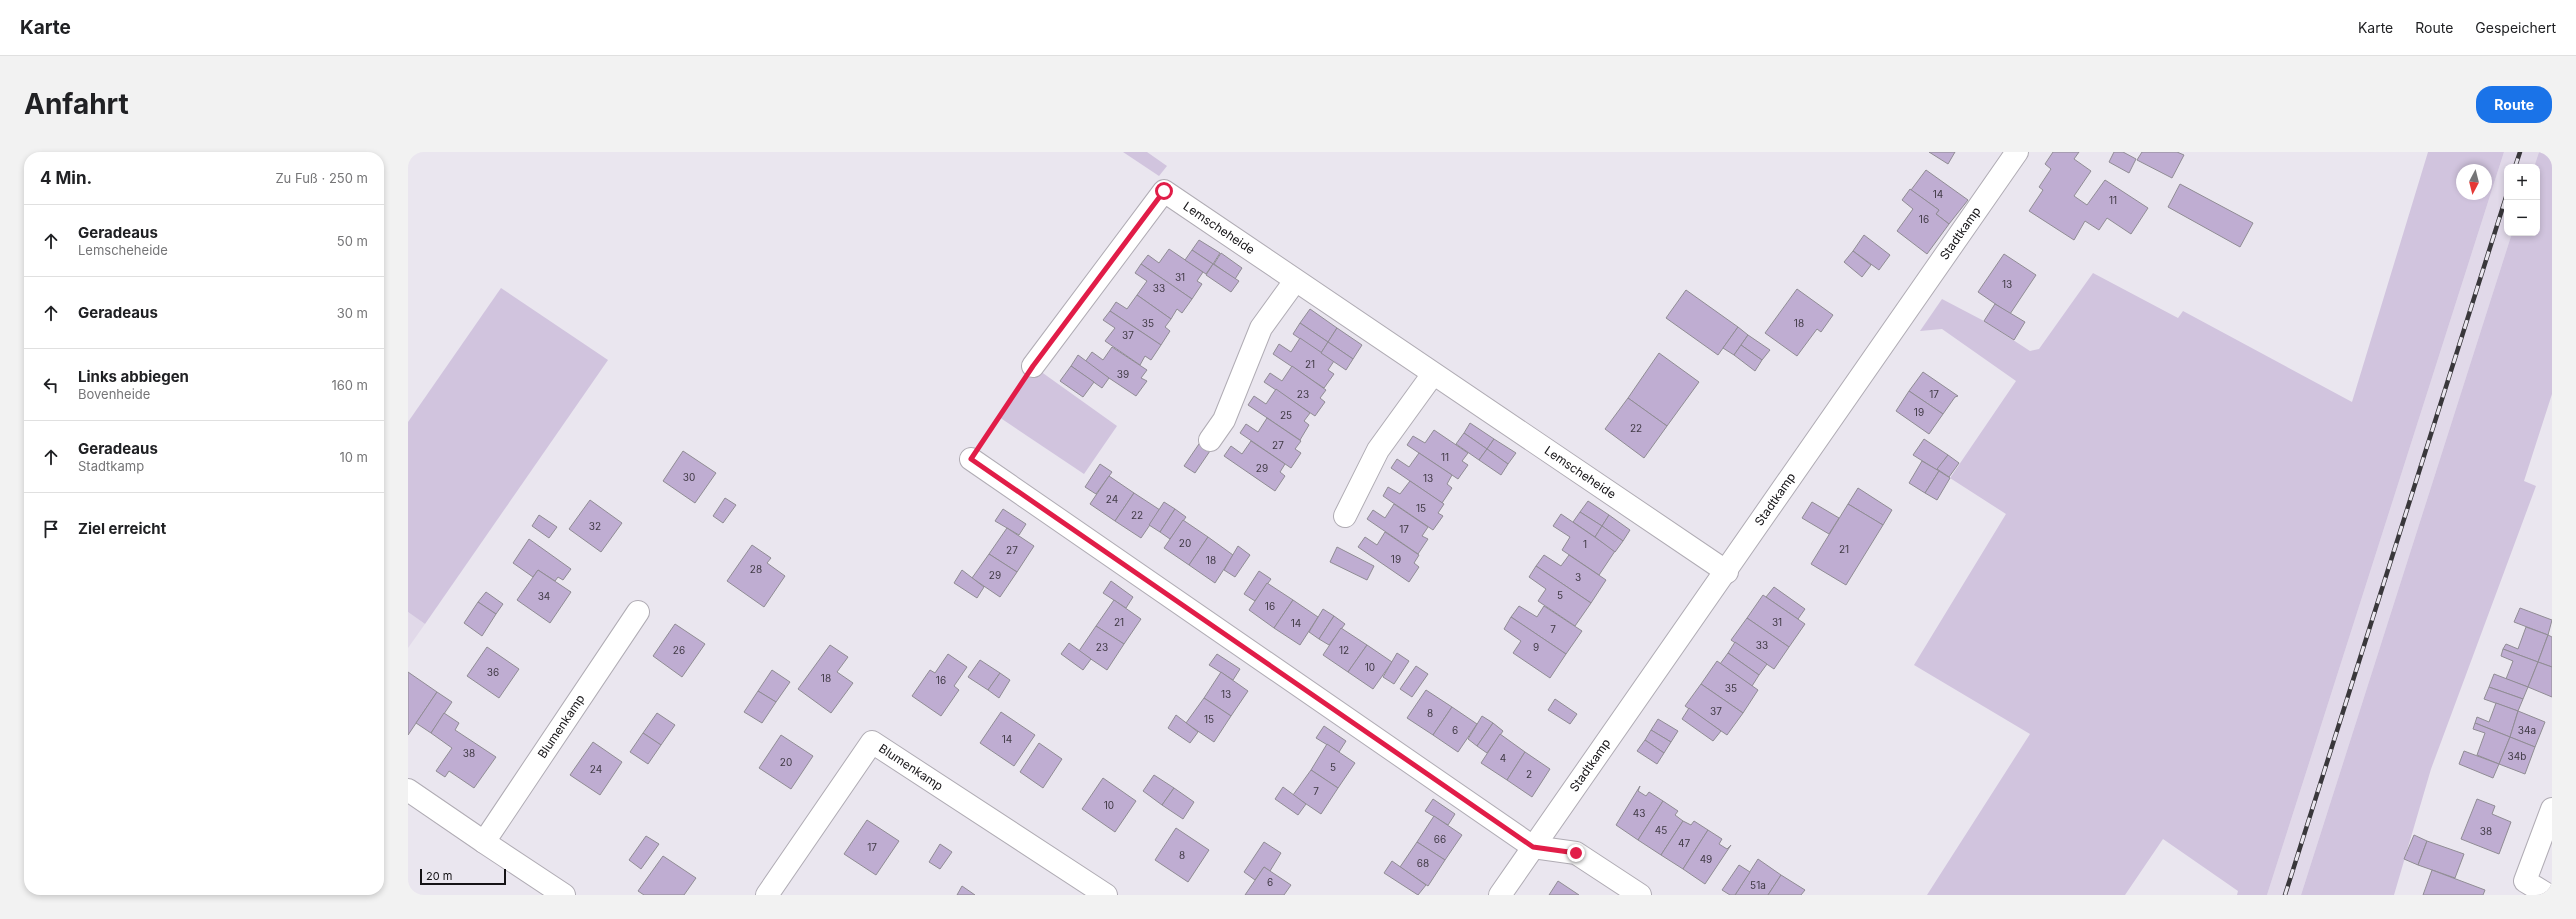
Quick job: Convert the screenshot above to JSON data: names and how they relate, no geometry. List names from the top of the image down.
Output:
{
  "streets": {
    "street": ["Lemscheheide", "Stadtkamp", "Blumenkamp"]
  },
  "crossings": [
    ["Lemscheheide", "Stadtkamp"]
  ],
  "house_numbers": [
    "14",
    "11",
    "16",
    "31",
    "13",
    "33",
    "35",
    "18",
    "37",
    "21",
    "39",
    "23",
    "17",
    "19",
    "25",
    "22",
    "27",
    "11",
    "29",
    "30",
    "13",
    "24",
    "15",
    "22",
    "32",
    "17",
    "20",
    "1",
    "21",
    "27",
    "19",
    "18",
    "28",
    "29",
    "3",
    "5",
    "34",
    "16",
    "21",
    "31",
    "14",
    "7",
    "33",
    "23",
    "9",
    "26",
    "12",
    "10",
    "36",
    "18",
    "16",
    "35",
    "13",
    "37",
    "8",
    "15",
    "6",
    "34a",
    "14",
    "38",
    "34b",
    "4",
    "20",
    "5",
    "24",
    "2",
    "7",
    "10",
    "43",
    "45",
    "38",
    "66",
    "47",
    "17",
    "8",
    "49",
    "68",
    "6",
    "51a"
  ],
  "scale_bar": "20 m",
  "north": "bottom",
  "page": {
    "header": "Karte",
    "nav": ["Karte", "Route", "Gespeichert"],
    "buttons": "Route",
    "title": "Anfahrt",
    "heading": ["4 Min.", "Zu Fuß · 250 m"],
    "map_buttons": ["+", "−"],
    "list": [
      ["Geradeaus", "Lemscheheide", "50 m"],
      ["Geradeaus", "30 m"],
      ["Links abbiegen", "Bovenheide", "160 m"],
      ["Geradeaus", "Stadtkamp", "10 m"],
      "Ziel erreicht"
    ],
    "scale": "20 m"
  }
}
